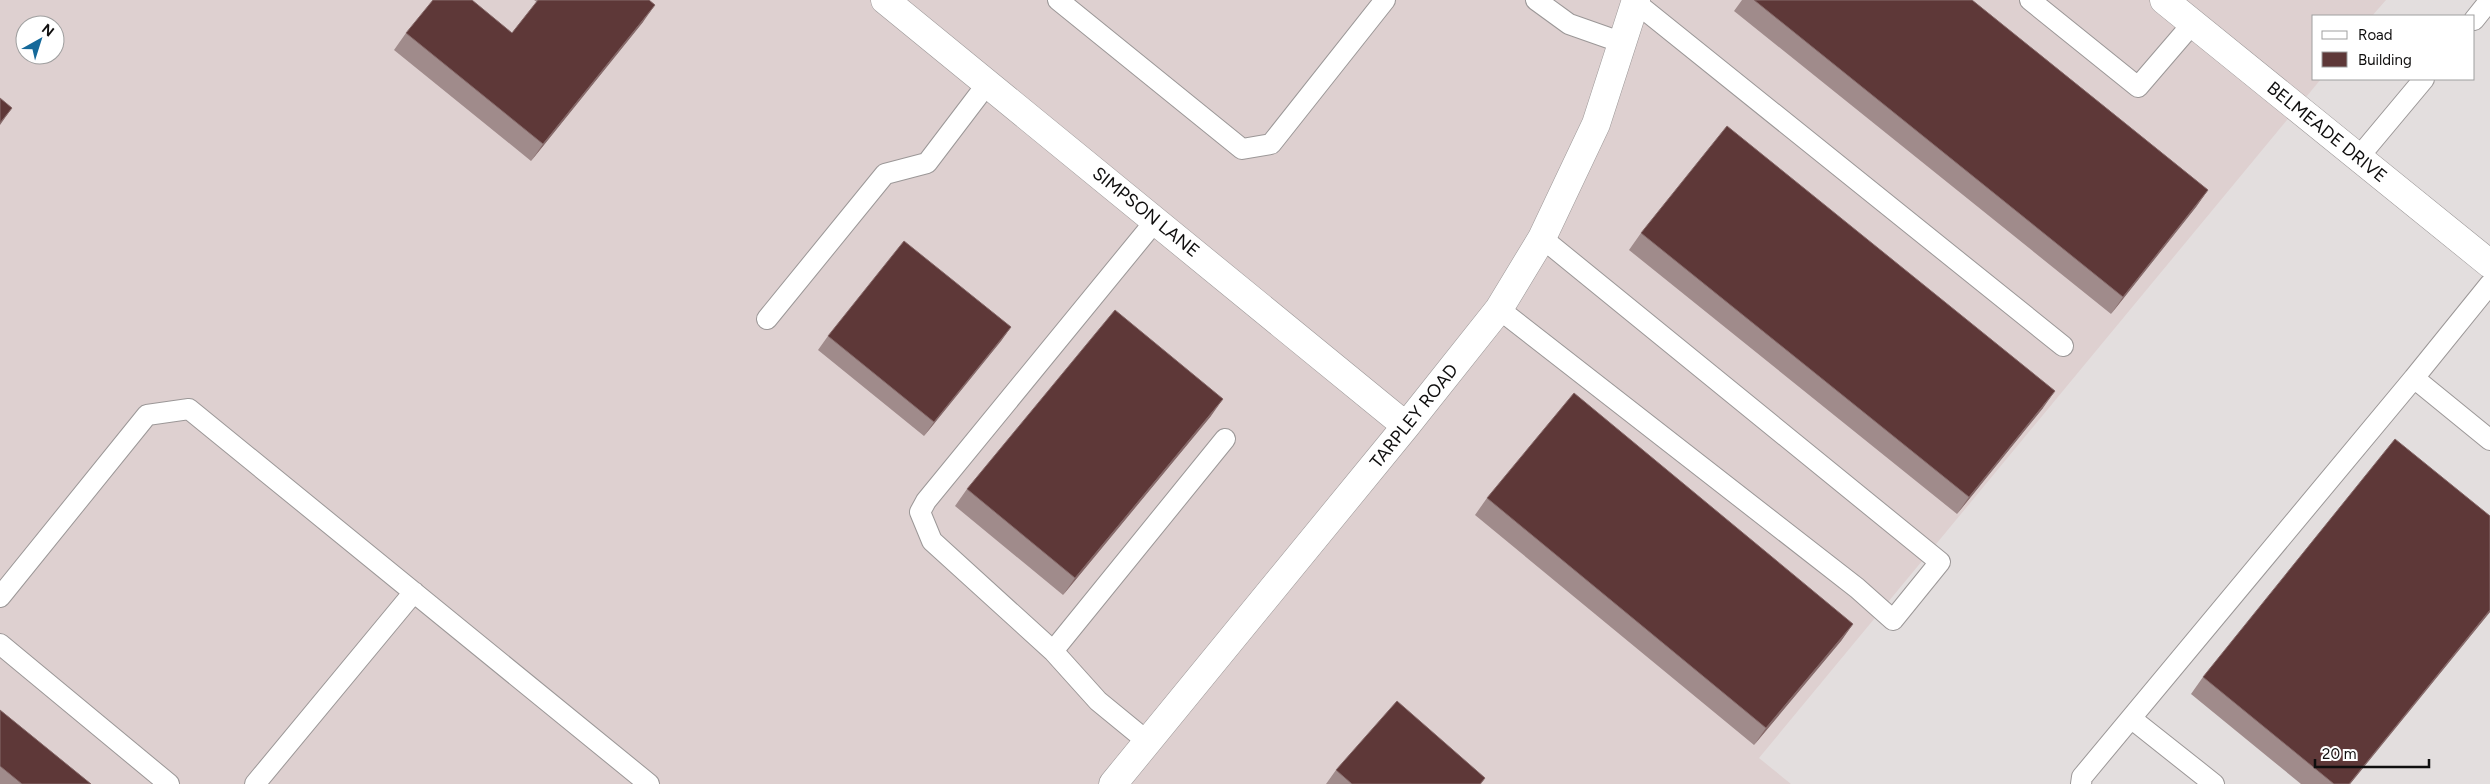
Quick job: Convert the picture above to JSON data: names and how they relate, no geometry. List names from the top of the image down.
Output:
{
  "streets": {
    "street": ["BELMEADE DRIVE", "SIMPSON LANE", "TARPLEY ROAD"]
  },
  "crossings": [
    ["SIMPSON LANE", "TARPLEY ROAD"]
  ],
  "legend": ["Road", "Building"],
  "scale_bar": "20 m",
  "north": "top right"
}
